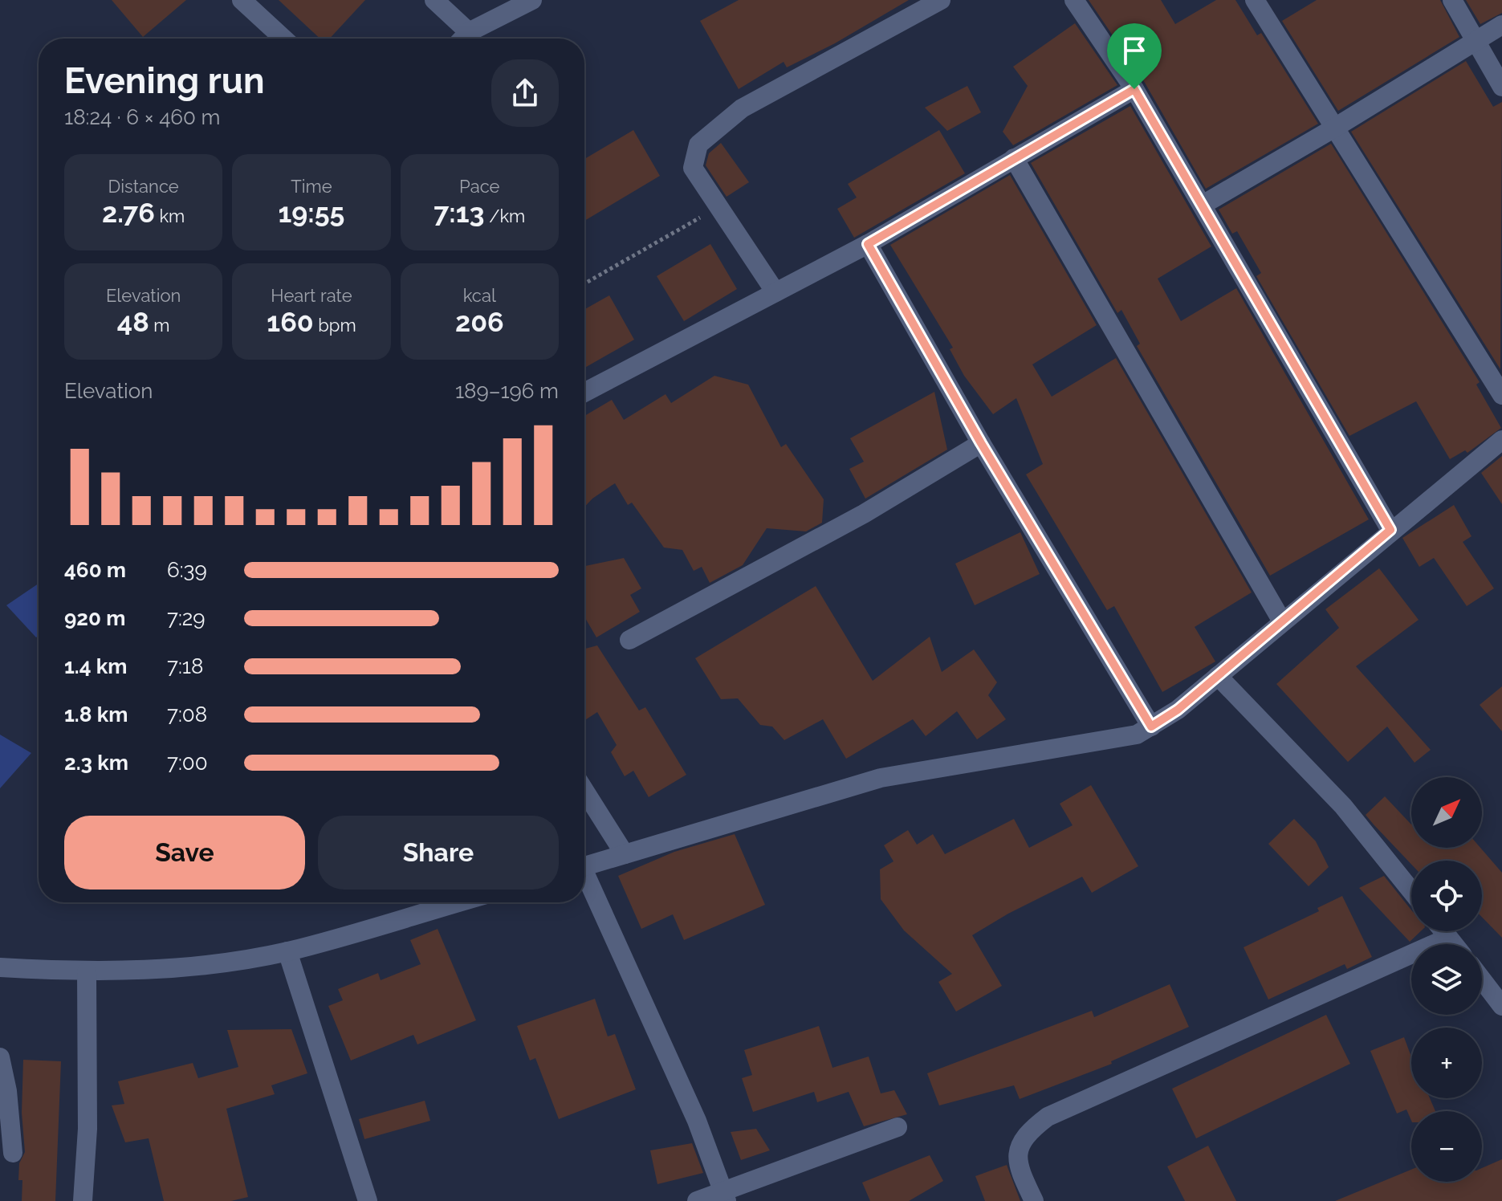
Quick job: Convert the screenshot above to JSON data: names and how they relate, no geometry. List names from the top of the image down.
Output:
{
  "north": "top right",
  "page": {
    "heading": ["Evening run", "18:24 · 6 × 460 m"],
    "stats": [
      ["Distance", "2.76 km"],
      ["Time", "19:55"],
      ["Pace", "7:13 /km"],
      ["Elevation", "48 m"],
      ["Heart rate", "160 bpm"],
      ["kcal", "206"]
    ],
    "chart": ["Elevation", "189–196 m"],
    "list": [
      {
        "name": "460 m",
        "note": "6:39"
      },
      {
        "name": "920 m",
        "note": "7:29"
      },
      {
        "name": "1.4 km",
        "note": "7:18"
      },
      {
        "name": "1.8 km",
        "note": "7:08"
      },
      {
        "name": "2.3 km",
        "note": "7:00"
      }
    ],
    "map_buttons": ["+", "−"],
    "buttons": ["Save", "Share"]
  }
}
